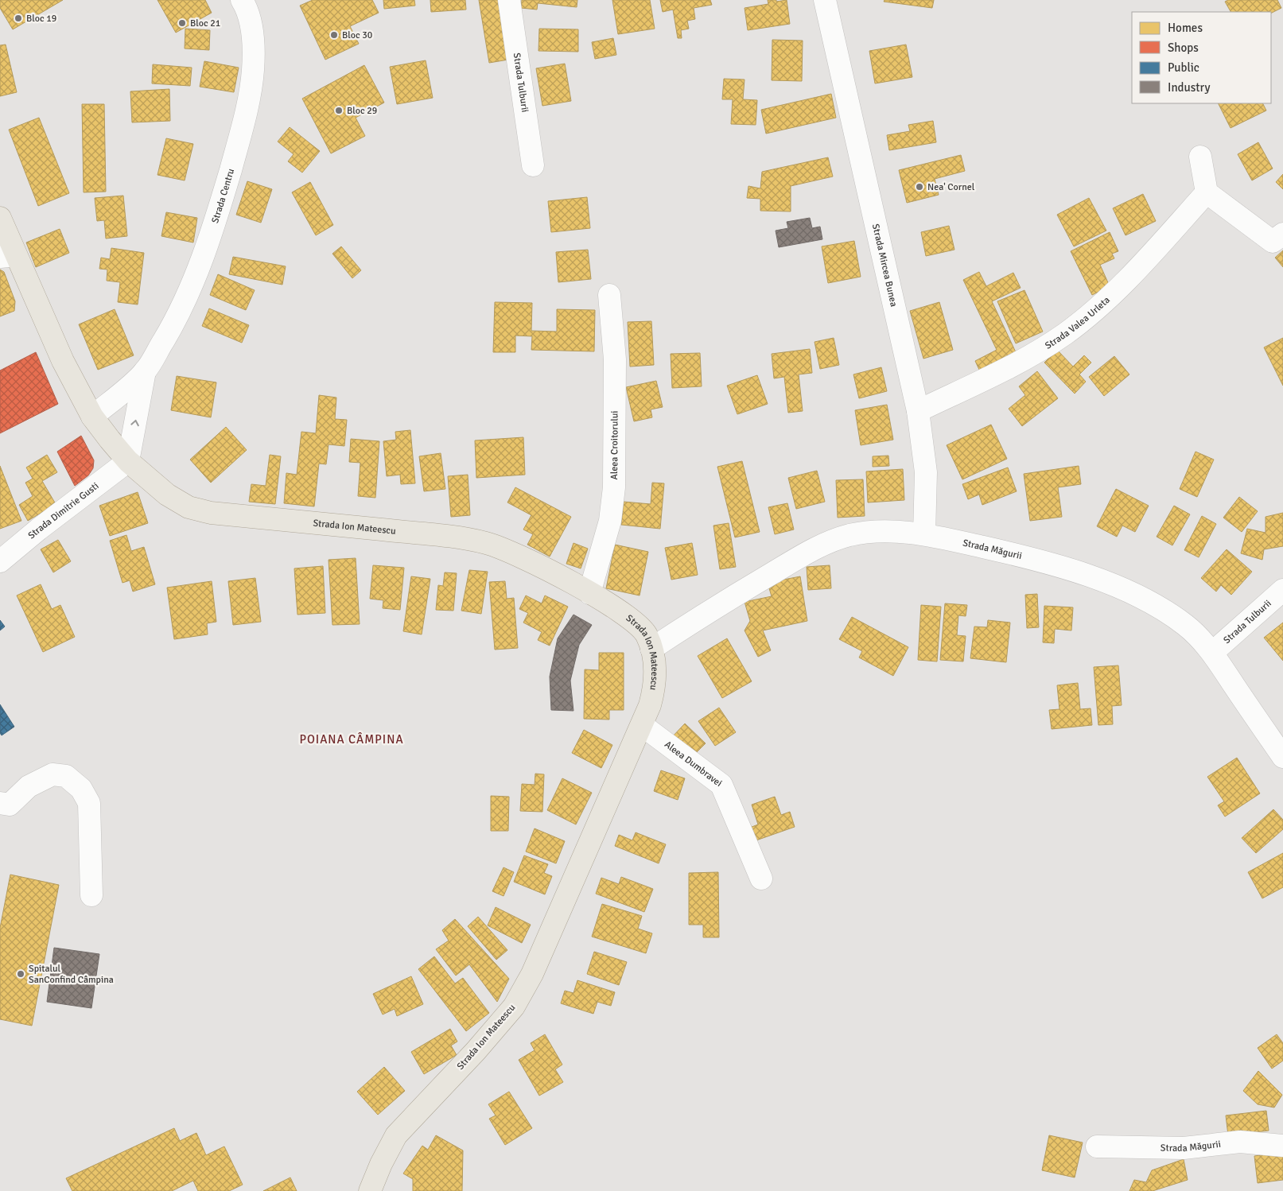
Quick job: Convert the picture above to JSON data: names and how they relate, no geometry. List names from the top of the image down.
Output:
{
  "streets": {
    "main road": ["Strada Ion Mateescu"],
    "street": [
      "Strada Tulburii",
      "Strada Centru",
      "Strada Mircea Bunea",
      "Strada Valea Urleta",
      "Aleea Croitorului",
      "Strada Dimitrie Gusti",
      "Strada Măgurii",
      "Aleea Dumbravei"
    ]
  },
  "crossings": [
    ["Strada Tulburii", "Strada Măgurii"],
    ["Strada Mircea Bunea", "Strada Valea Urleta"],
    ["Strada Mircea Bunea", "Strada Măgurii"],
    ["Aleea Croitorului", "Strada Ion Mateescu"],
    ["Strada Dimitrie Gusti", "Strada Ion Mateescu"],
    ["Strada Ion Mateescu", "Strada Măgurii"],
    ["Strada Ion Mateescu", "Aleea Dumbravei"]
  ],
  "districts": ["POIANA CÂMPINA"],
  "places": [
    "Bloc 19",
    "Bloc 21",
    "Bloc 30",
    "Bloc 29",
    "Nea' Cornel",
    "Spitalul SanConfind Câmpina"
  ],
  "legend": [
    "Homes",
    "Shops",
    "Public",
    "Industry"
  ]
}
